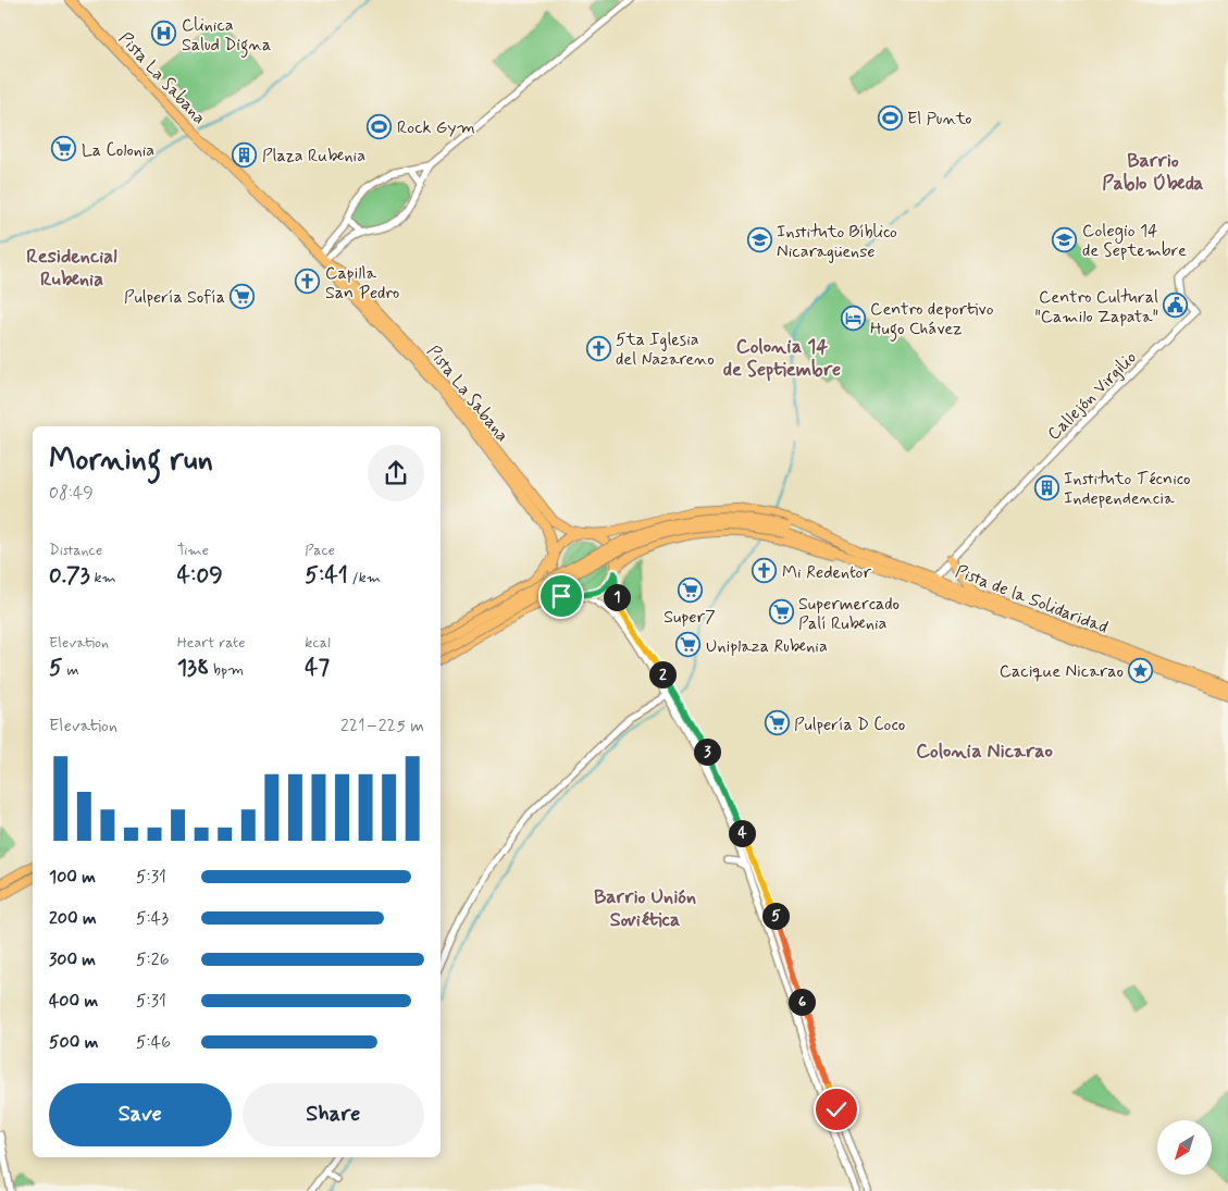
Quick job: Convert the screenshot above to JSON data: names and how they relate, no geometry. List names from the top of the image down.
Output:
{
  "streets": {
    "main road": ["Pista La Sabana", "Pista de la Solidaridad"],
    "street": ["Callejón Virgilio"]
  },
  "crossings": [
    ["Pista La Sabana", "Pista de la Solidaridad"],
    ["Callejón Virgilio", "Pista de la Solidaridad"]
  ],
  "districts": [
    "Barrio Pablo Úbeda",
    "Residencial Rubenia",
    "Colonia 14 de Septiembre",
    "Colonia Nicarao",
    "Barrio Unión Soviética"
  ],
  "places": {
    "hospital": ["Clinica Salud Digna"],
    "sports": ["El Punto", "Rock Gym"],
    "supermarket": [
      "La Colonia",
      "Pulpería Sofía",
      "Super7",
      "Supermercado Palí Rubenia",
      "Uniplaza Rubenia",
      "Pulpería D Coco"
    ],
    "building": ["Plaza Rubenia", "Instituto Técnico Independencia"],
    "school or university": ["Colegio 14 de Septembre", "Instituto Bíblico Nicaragüense"],
    "church": ["Capilla San Pedro", "5ta Iglesia del Nazareno", "Mi Redentor"],
    "public building": ["Centro Cultural \"Camilo Zapata\""],
    "hotel": ["Centro deportivo Hugo Chávez"],
    "place": ["Cacique Nicarao"]
  },
  "north": "bottom left",
  "page": {
    "heading": ["Morning run", "08:49"],
    "stats": [
      ["Distance", "0.73 km"],
      ["Time", "4:09"],
      ["Pace", "5:41 /km"],
      ["Elevation", "5 m"],
      ["Heart rate", "138 bpm"],
      ["kcal", "47"]
    ],
    "pins": [
      "1",
      "2",
      "3",
      "4",
      "5",
      "6"
    ],
    "chart": ["Elevation", "221–225 m"],
    "list": [
      {
        "name": "100 m",
        "note": "5:31"
      },
      {
        "name": "200 m",
        "note": "5:43"
      },
      {
        "name": "300 m",
        "note": "5:26"
      },
      {
        "name": "400 m",
        "note": "5:31"
      },
      {
        "name": "500 m",
        "note": "5:46"
      }
    ],
    "buttons": ["Save", "Share"]
  }
}
